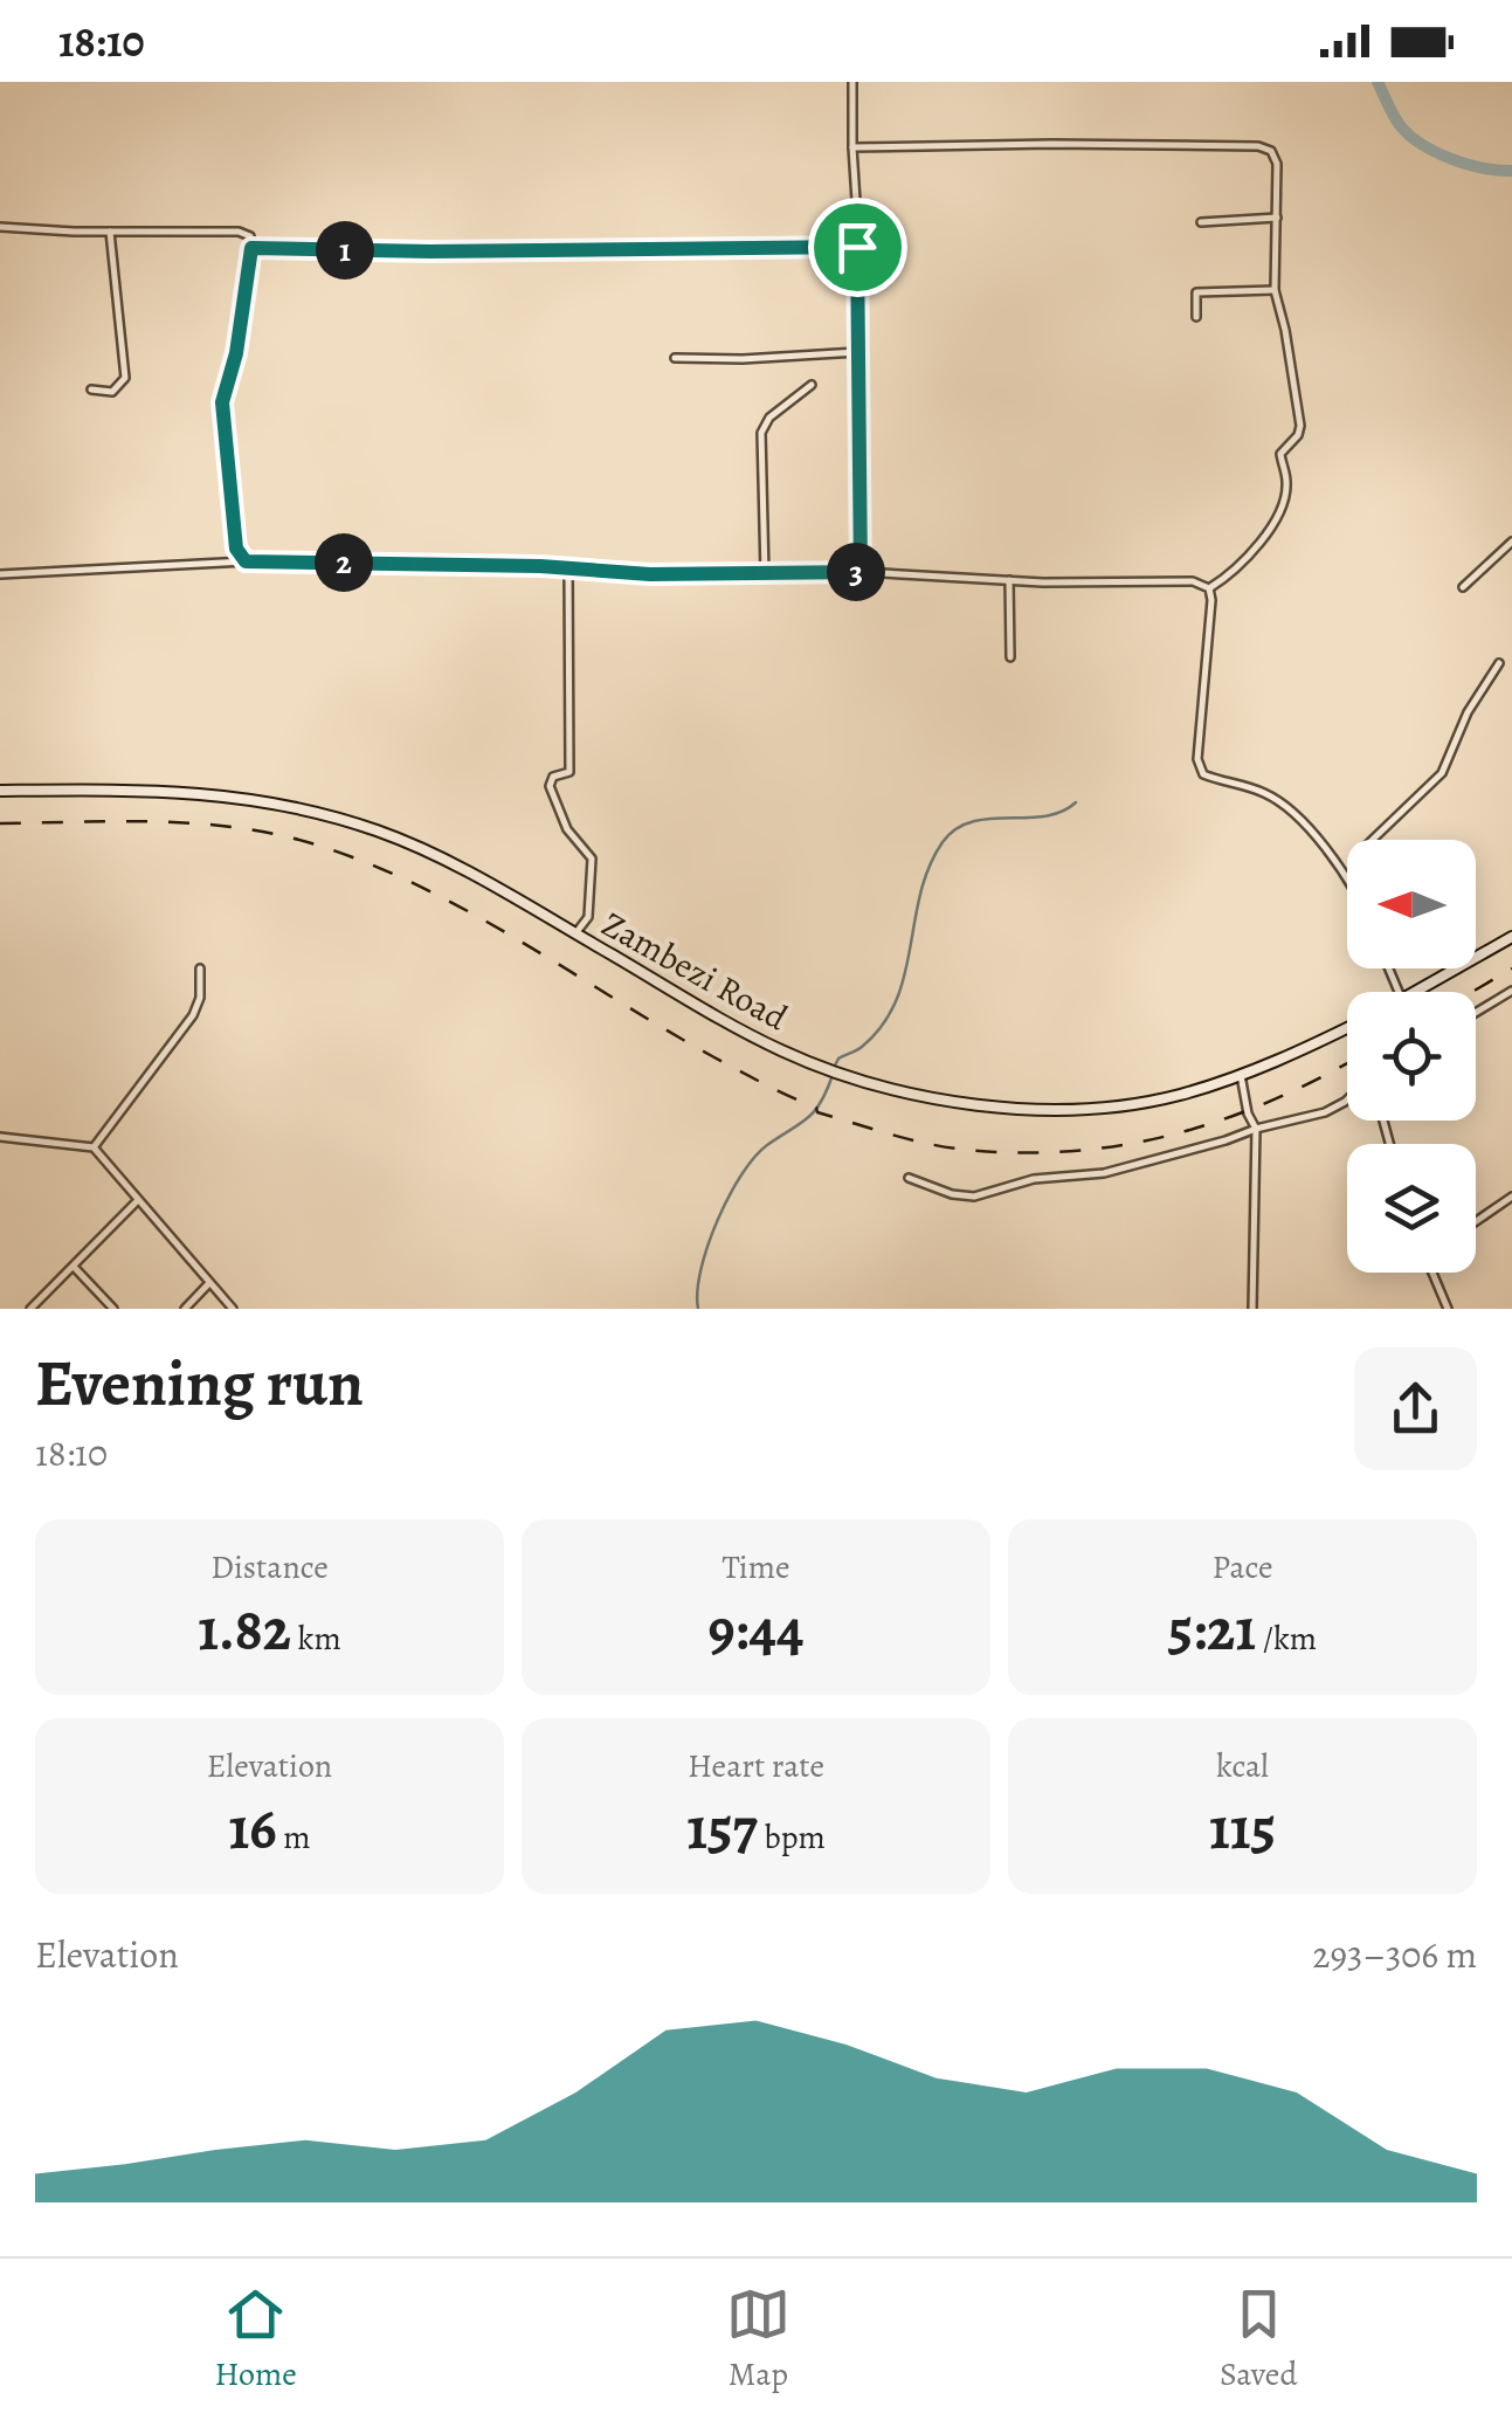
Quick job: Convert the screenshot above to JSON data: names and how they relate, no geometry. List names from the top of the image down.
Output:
{
  "streets": {
    "main road": ["Zambezi Road"]
  },
  "north": "left",
  "page": {
    "status": "18:10",
    "pins": ["1", "2", "3"],
    "heading": ["Evening run", "18:10"],
    "stats": [
      ["Distance", "1.82 km"],
      ["Time", "9:44"],
      ["Pace", "5:21 /km"],
      ["Elevation", "16 m"],
      ["Heart rate", "157 bpm"],
      ["kcal", "115"]
    ],
    "chart": ["Elevation", "293–306 m"],
    "tabs": ["Home", "Map", "Saved"]
  }
}
